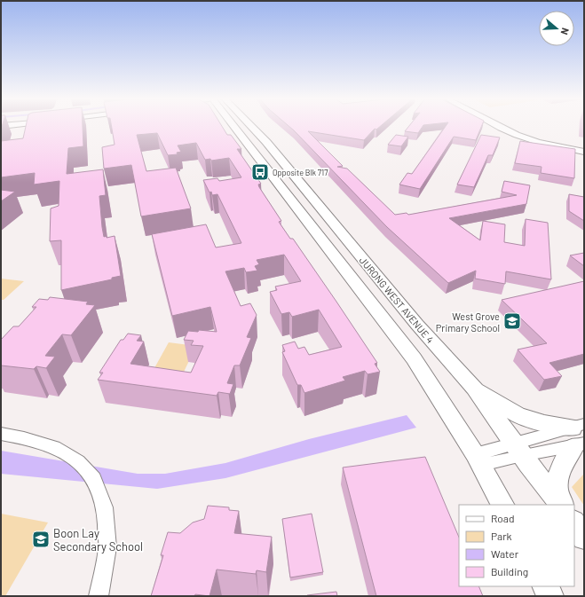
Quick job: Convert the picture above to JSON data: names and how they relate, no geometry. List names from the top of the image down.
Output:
{
  "streets": {
    "main road": ["JURONG WEST AVENUE 4"]
  },
  "places": {
    "bus stop": ["Opposite Blk 717"],
    "school or university": ["West Grove Primary School", "Boon Lay Secondary School"]
  },
  "legend": [
    "Road",
    "Park",
    "Water",
    "Building"
  ],
  "north": "right"
}
